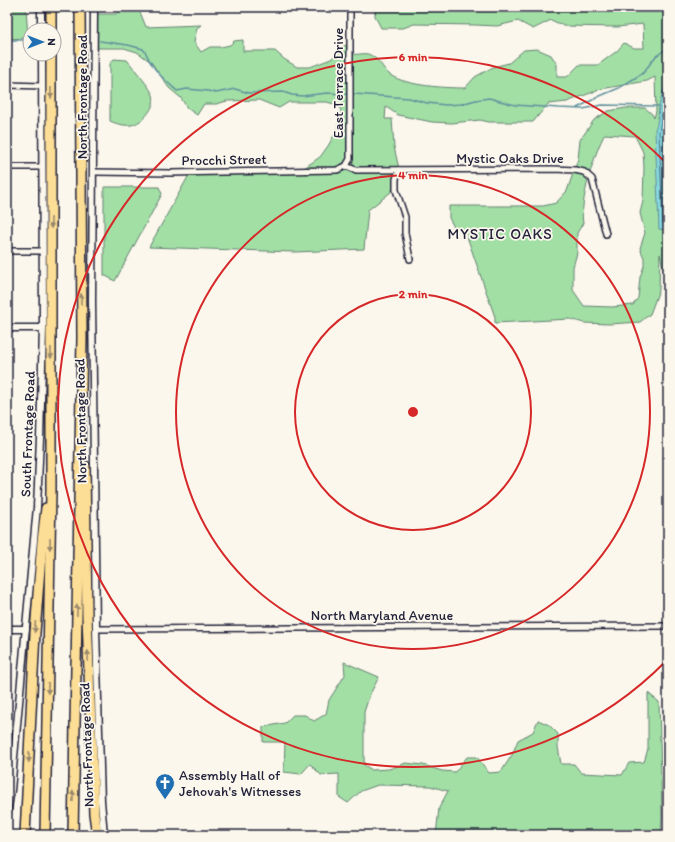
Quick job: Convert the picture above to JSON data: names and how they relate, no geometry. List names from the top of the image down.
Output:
{
  "streets": {
    "street": [
      "East Terrace Drive",
      "North Frontage Road",
      "Mystic Oaks Drive",
      "Procchi Street",
      "South Frontage Road",
      "North Maryland Avenue"
    ]
  },
  "crossings": [
    ["East Terrace Drive", "Mystic Oaks Drive"],
    ["East Terrace Drive", "Procchi Street"],
    ["North Frontage Road", "Procchi Street"],
    ["North Frontage Road", "North Maryland Avenue"],
    ["Mystic Oaks Drive", "Procchi Street"]
  ],
  "districts": ["MYSTIC OAKS"],
  "places": {
    "church": ["Assembly Hall of Jehovah's Witnesses"]
  },
  "north": "right",
  "rings": ["6 min", "4 min", "2 min"]
}
